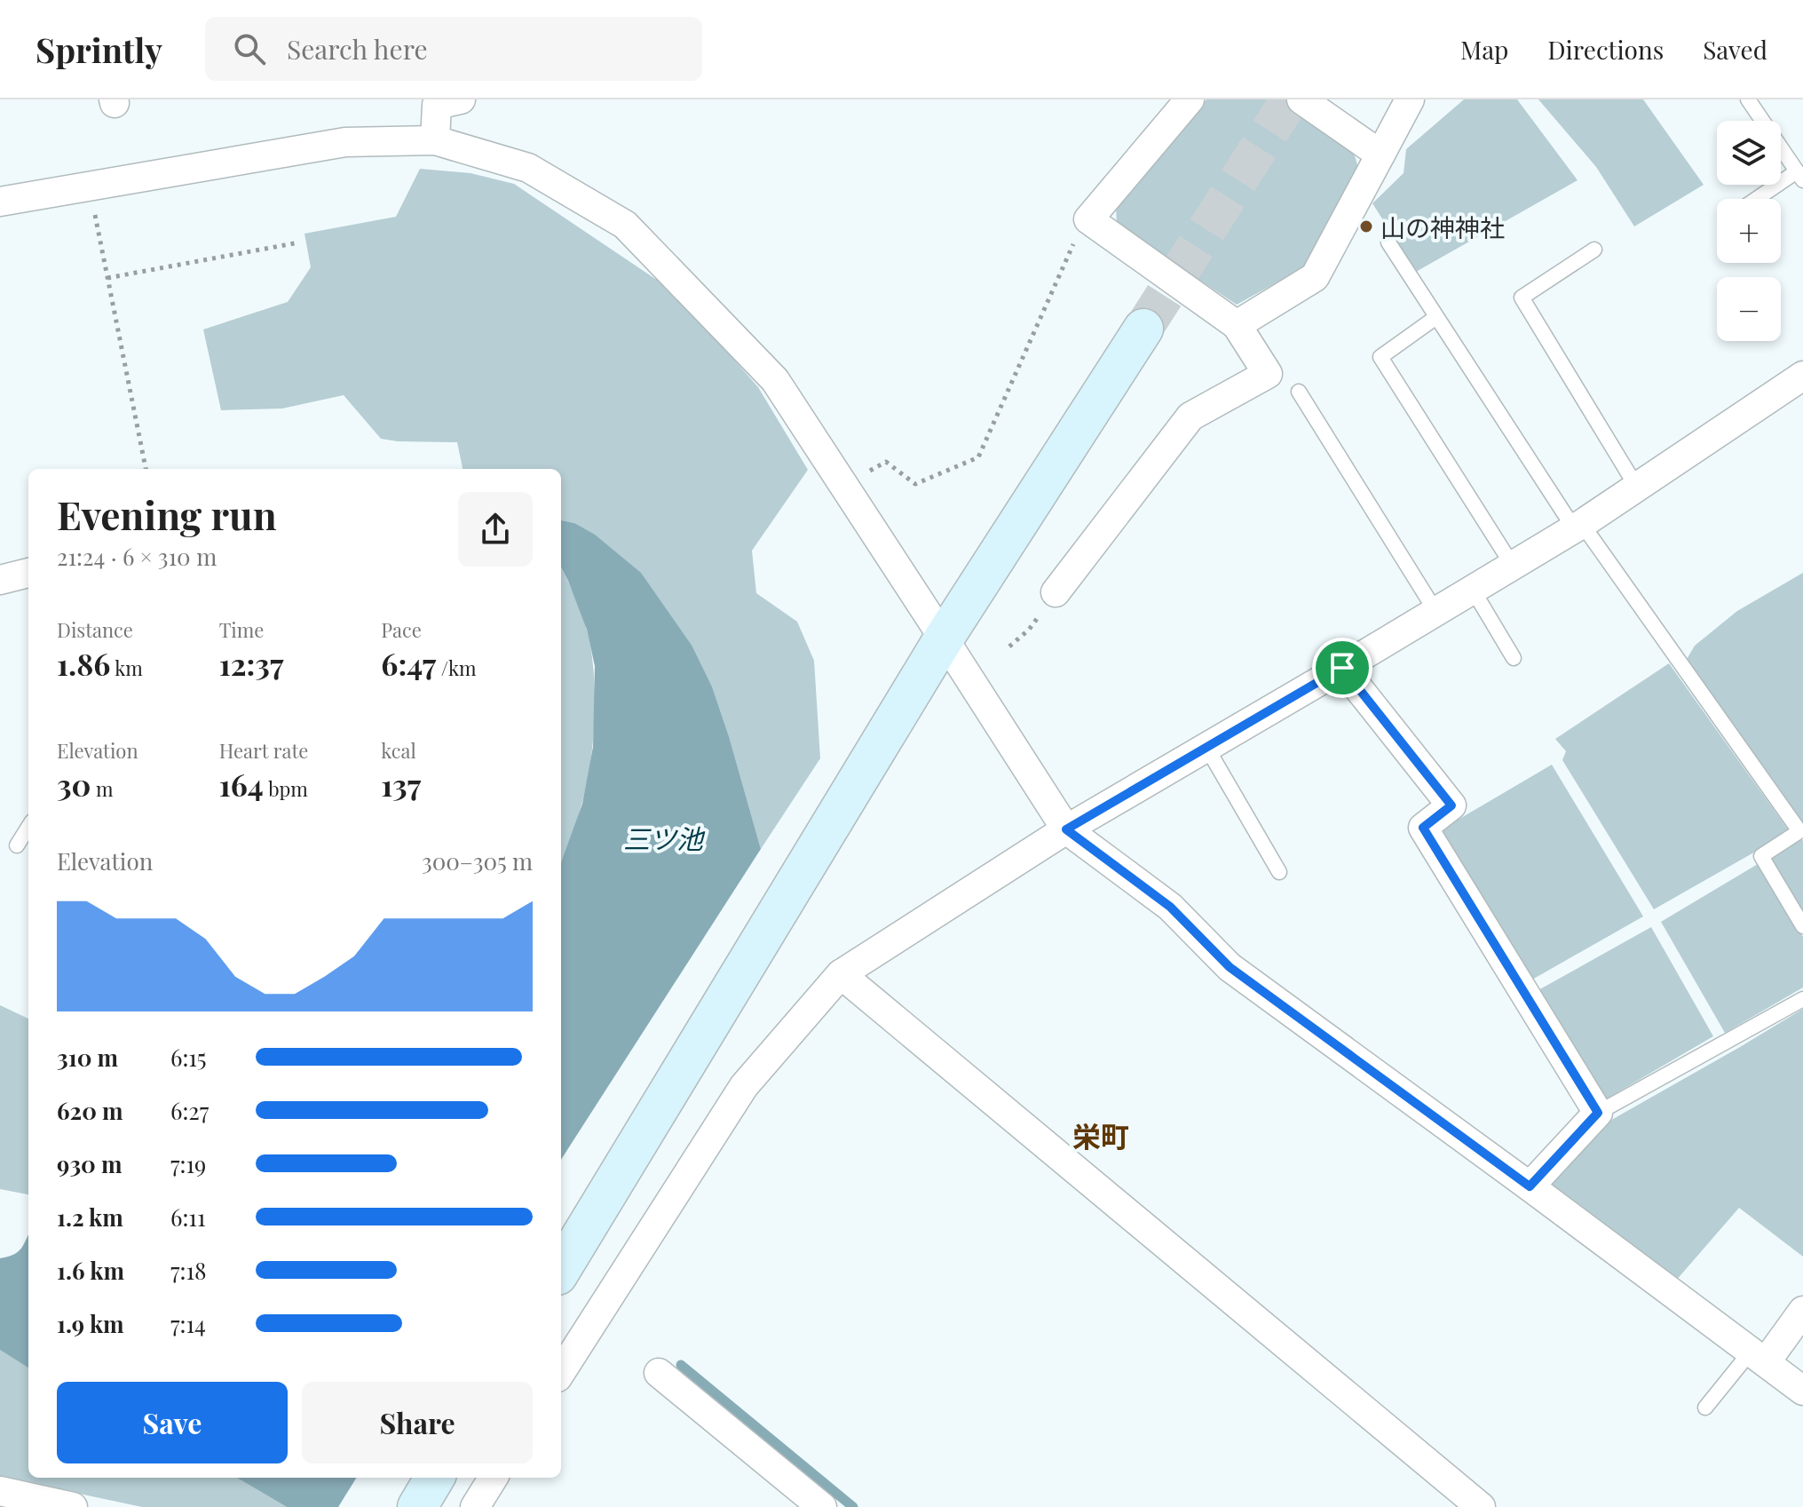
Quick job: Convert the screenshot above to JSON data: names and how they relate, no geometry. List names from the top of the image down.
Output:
{
  "districts": ["栄町"],
  "water": ["三ツ池"],
  "places": ["山の神神社"],
  "page": {
    "header": "Sprintly",
    "search": "Search here",
    "nav": ["Map", "Directions", "Saved"],
    "map_buttons": ["+", "−"],
    "heading": ["Evening run", "21:24 · 6 × 310 m"],
    "stats": [
      ["Distance", "1.86 km"],
      ["Time", "12:37"],
      ["Pace", "6:47 /km"],
      ["Elevation", "30 m"],
      ["Heart rate", "164 bpm"],
      ["kcal", "137"]
    ],
    "chart": ["Elevation", "300–305 m"],
    "list": [
      {
        "name": "310 m",
        "note": "6:15"
      },
      {
        "name": "620 m",
        "note": "6:27"
      },
      {
        "name": "930 m",
        "note": "7:19"
      },
      {
        "name": "1.2 km",
        "note": "6:11"
      },
      {
        "name": "1.6 km",
        "note": "7:18"
      },
      {
        "name": "1.9 km",
        "note": "7:14"
      }
    ],
    "buttons": ["Save", "Share"]
  }
}
